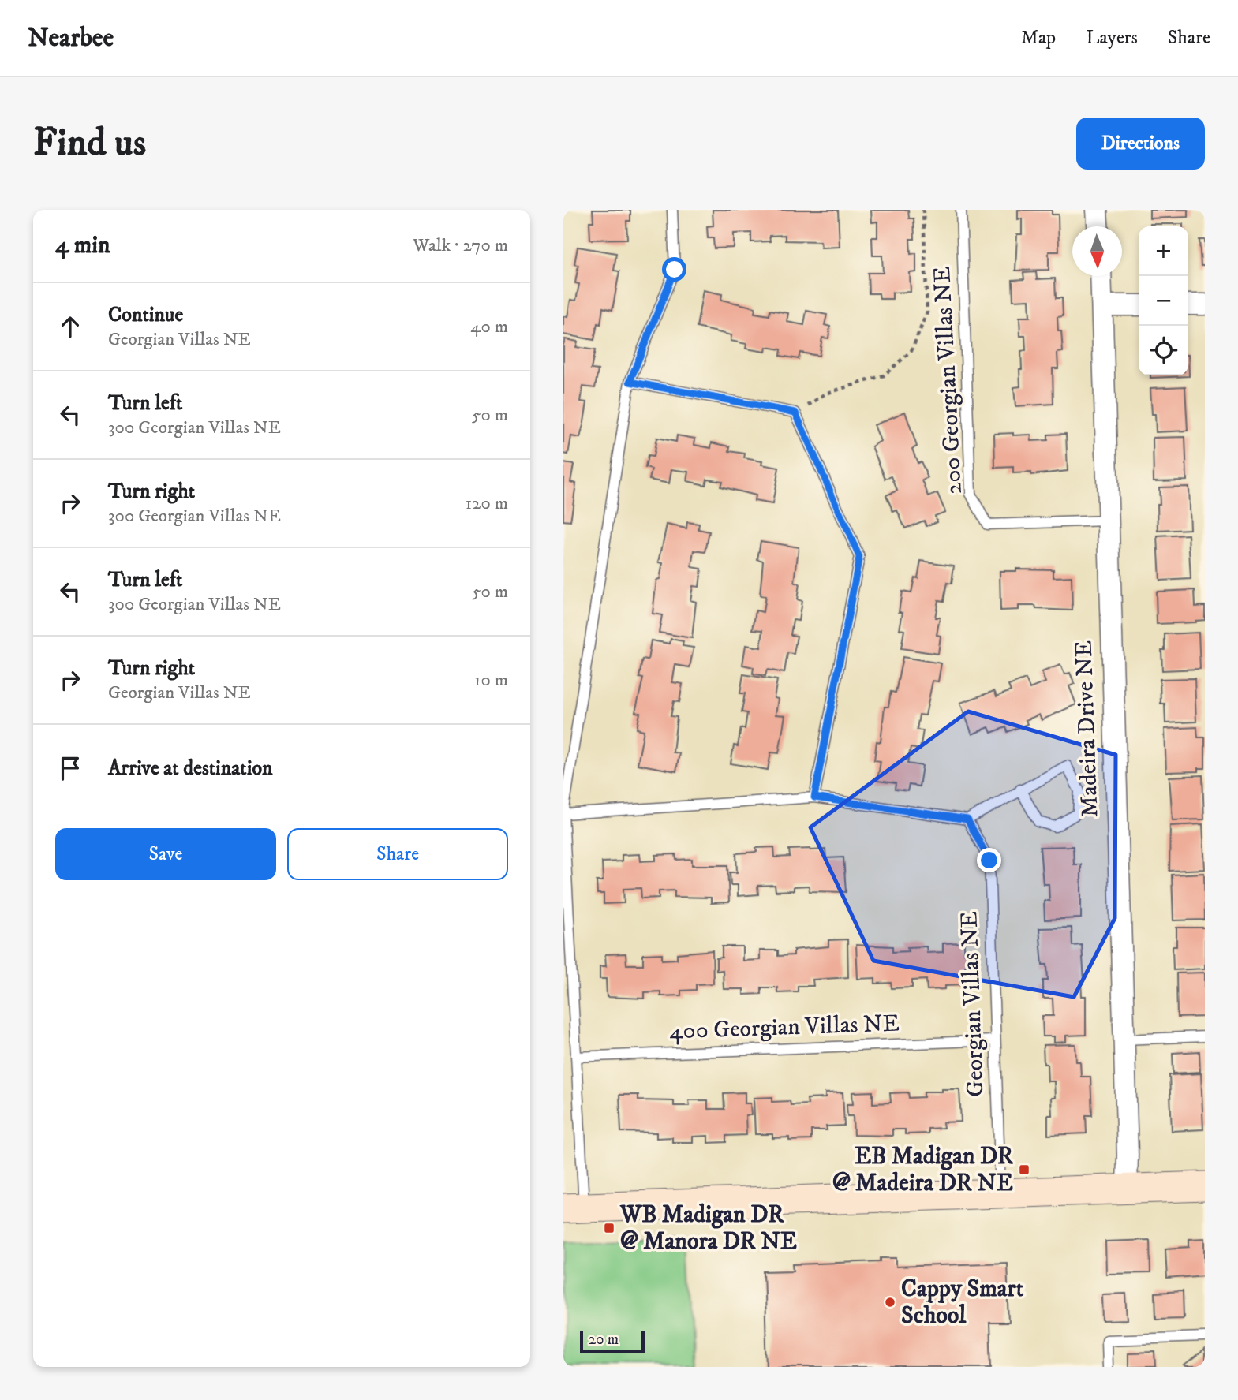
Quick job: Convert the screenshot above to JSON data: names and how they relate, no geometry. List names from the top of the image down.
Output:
{
  "streets": {
    "street": ["Madeira Drive NE"],
    "lane": ["200 Georgian Villas NE", "Georgian Villas NE", "400 Georgian Villas NE"]
  },
  "crossings": [
    ["200 Georgian Villas NE", "Madeira Drive NE"],
    ["Georgian Villas NE", "400 Georgian Villas NE"]
  ],
  "places": {
    "transit": ["EB Madigan DR @ Madeira DR NE", "WB Madigan DR @ Manora DR NE"],
    "other": ["Cappy Smart School"]
  },
  "scale_bar": "20 m",
  "north": "bottom",
  "page": {
    "header": "Nearbee",
    "nav": ["Map", "Layers", "Share"],
    "buttons": [
      "Directions",
      ["Save", "Share"]
    ],
    "title": "Find us",
    "heading": ["4 min", "Walk · 270 m"],
    "map_buttons": ["+", "−"],
    "list": [
      ["Continue", "Georgian Villas NE", "40 m"],
      ["Turn left", "300 Georgian Villas NE", "50 m"],
      ["Turn right", "300 Georgian Villas NE", "120 m"],
      ["Turn left", "300 Georgian Villas NE", "50 m"],
      ["Turn right", "Georgian Villas NE", "10 m"],
      "Arrive at destination"
    ],
    "scale": "20 m"
  }
}
